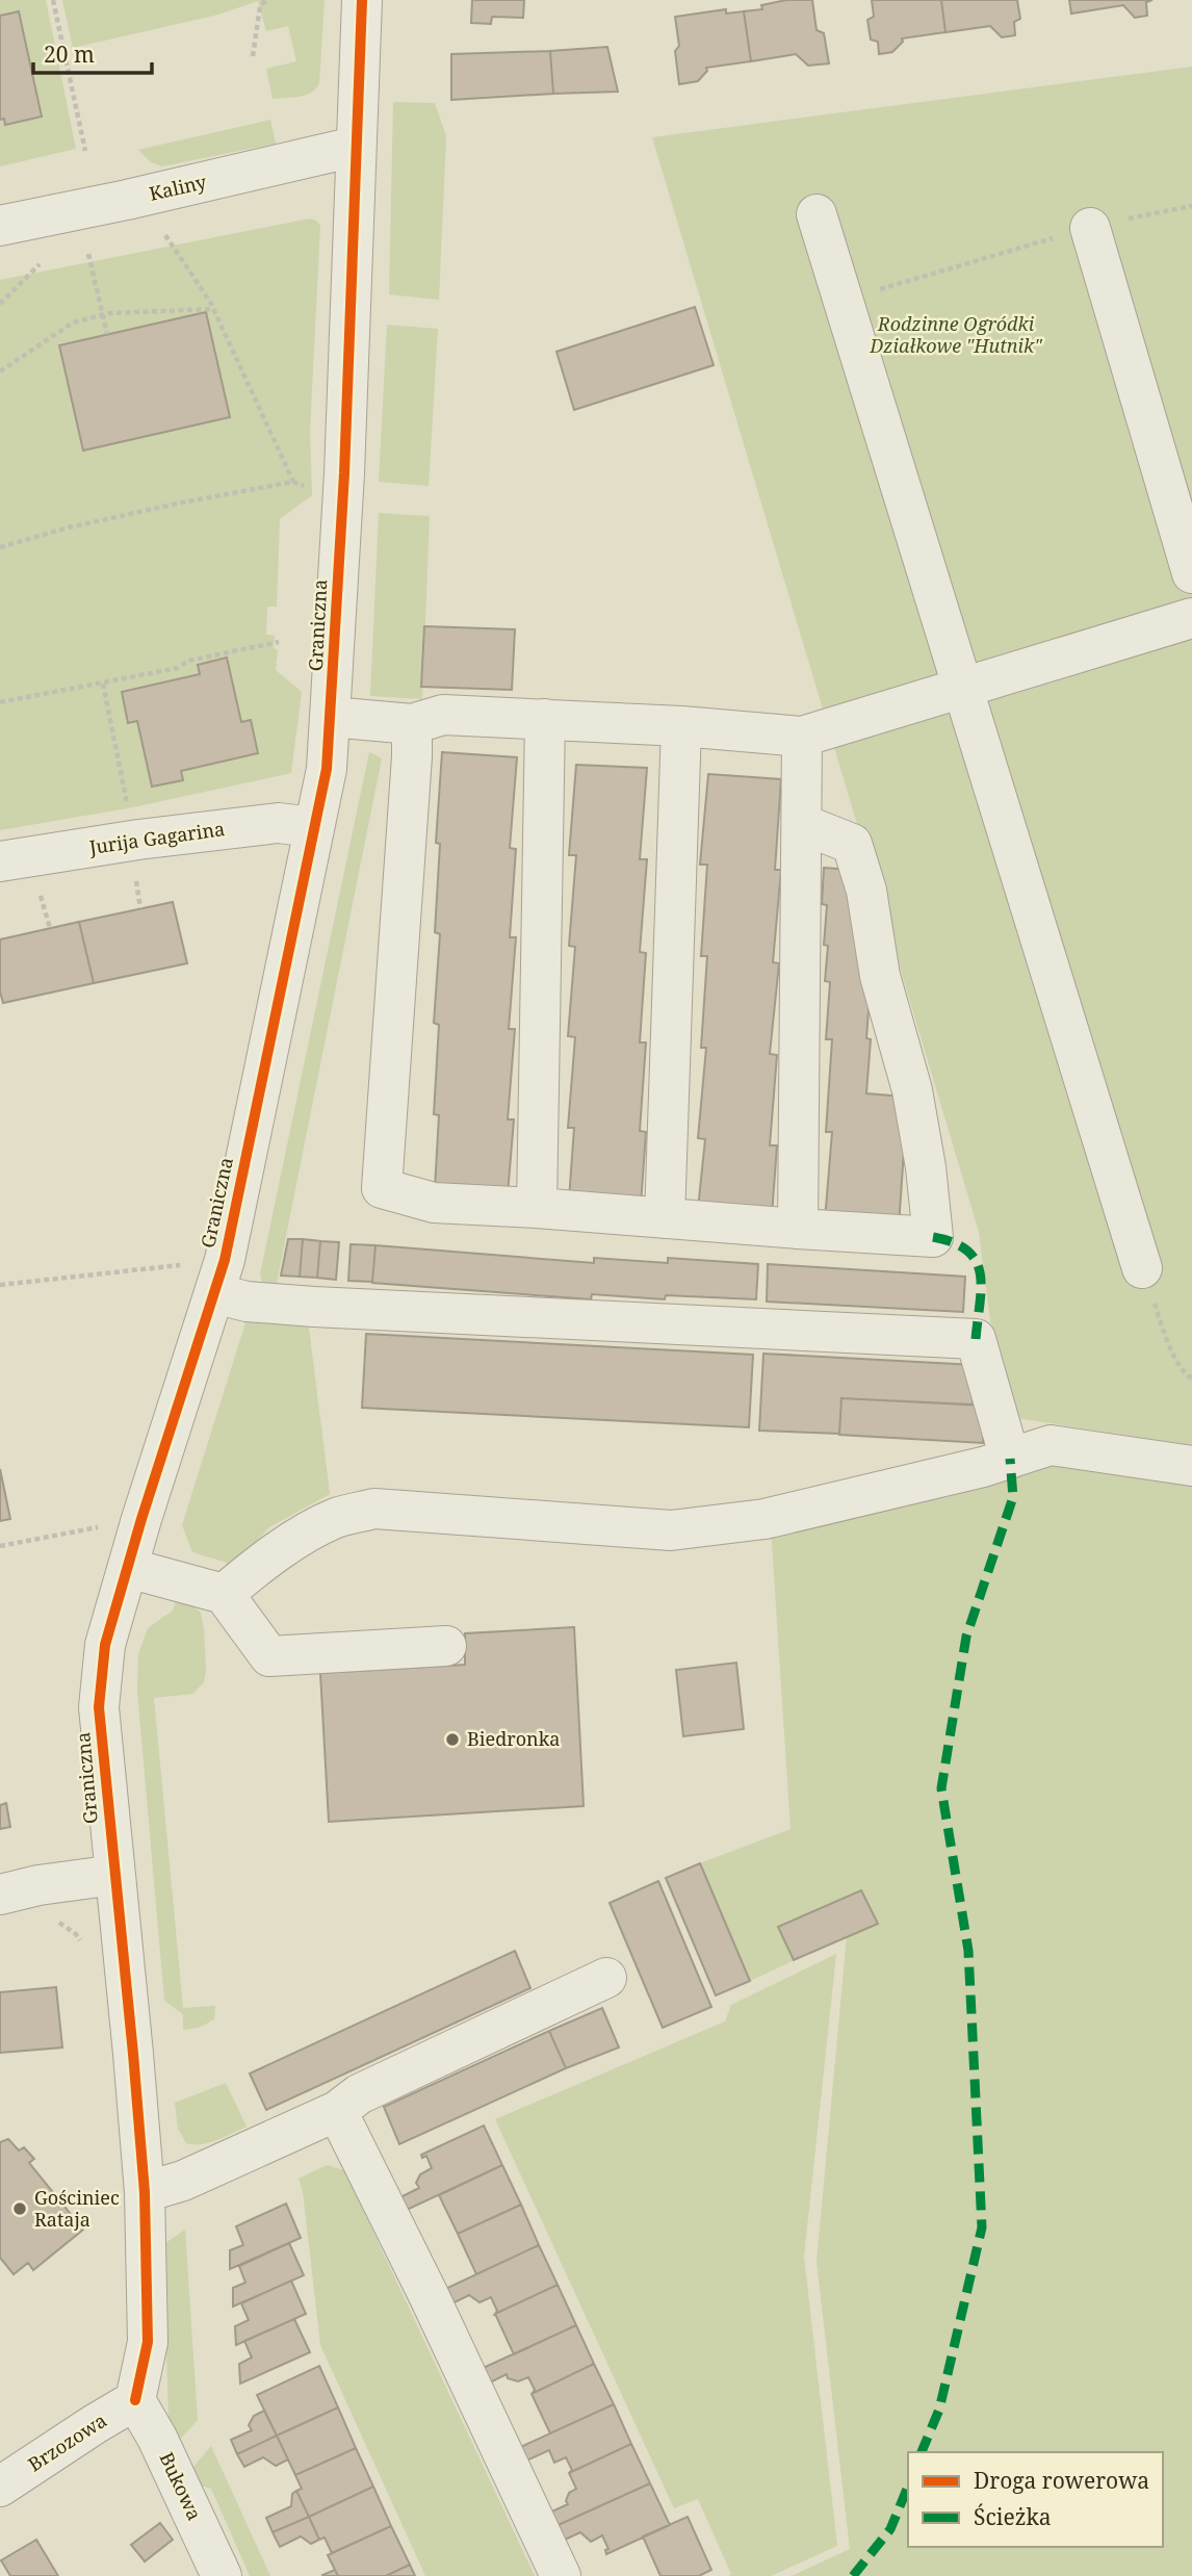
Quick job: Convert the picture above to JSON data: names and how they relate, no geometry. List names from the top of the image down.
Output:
{
  "streets": {
    "street": [
      "Kaliny",
      "Graniczna",
      "Jurija Gagarina",
      "Brzozowa",
      "Bukowa"
    ]
  },
  "crossings": [
    ["Kaliny", "Graniczna"],
    ["Graniczna", "Jurija Gagarina"],
    ["Graniczna", "Brzozowa"],
    ["Graniczna", "Bukowa"],
    ["Brzozowa", "Bukowa"]
  ],
  "parks": ["Rodzinne Ogródki Działkowe \"Hutnik\""],
  "places": ["Biedronka", "Gościniec Rataja"],
  "legend": ["Droga rowerowa", "Ścieżka"],
  "scale_bar": "20 m"
}
